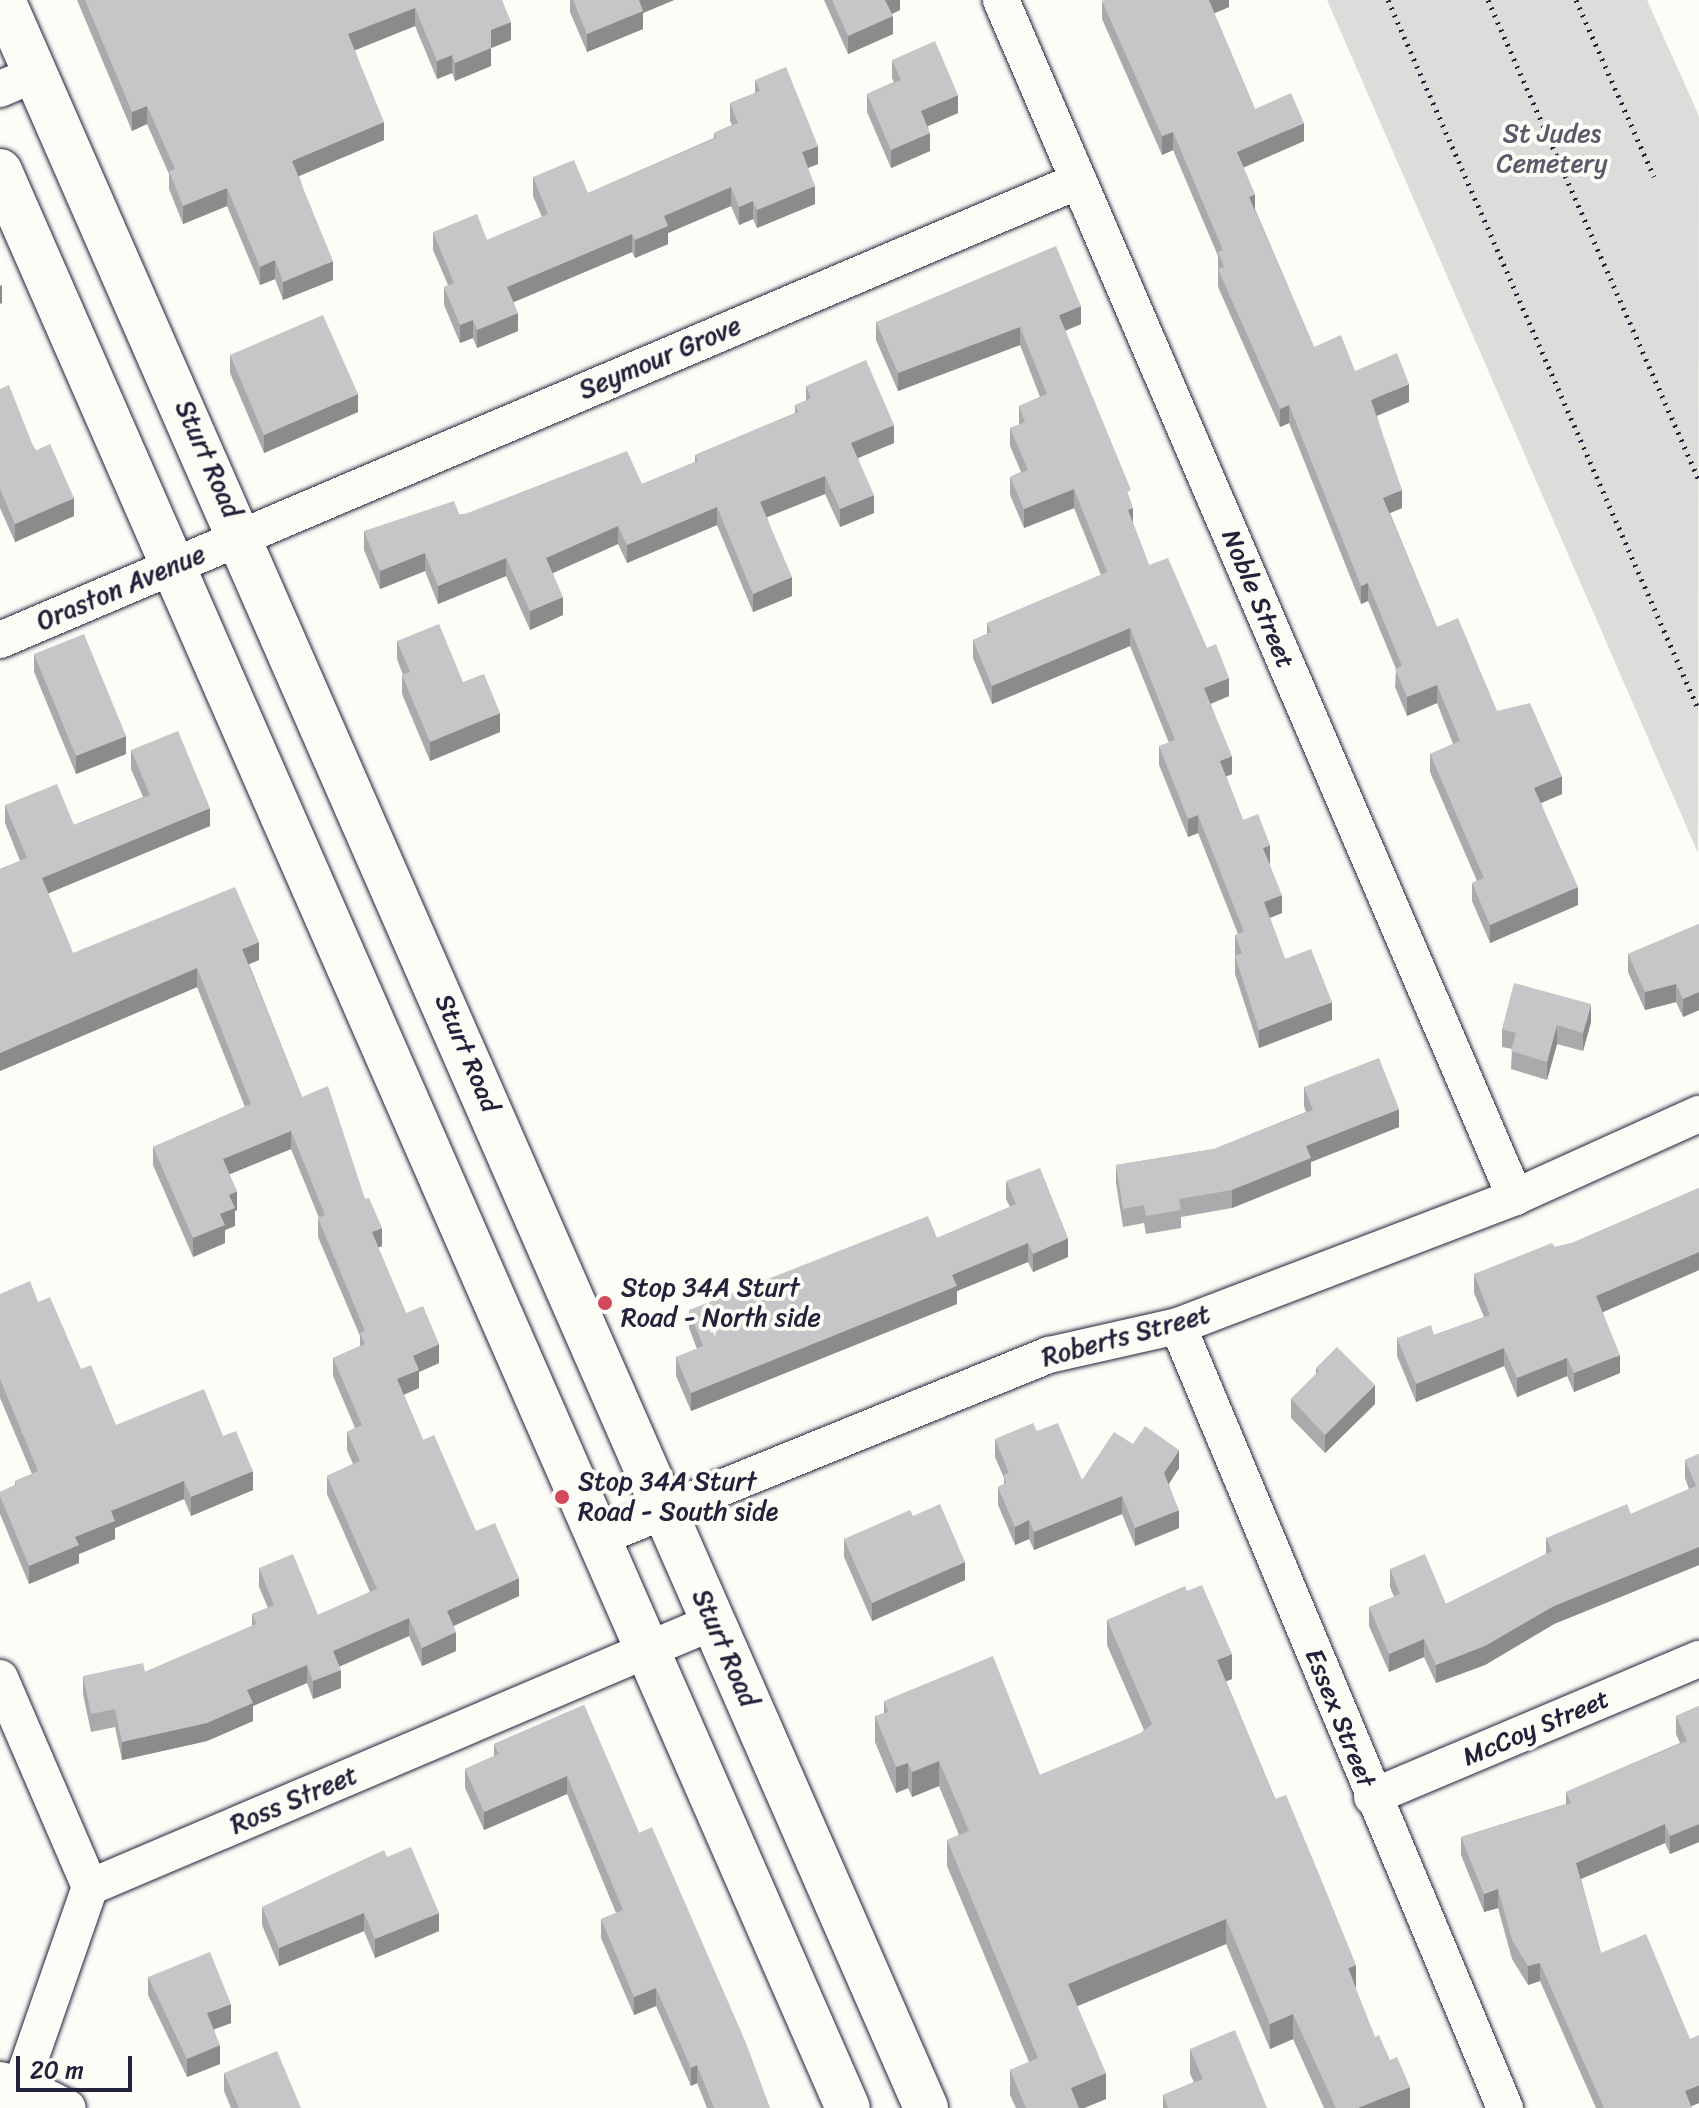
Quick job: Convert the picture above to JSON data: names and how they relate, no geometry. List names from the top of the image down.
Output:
{
  "streets": {
    "main road": ["Sturt Road"],
    "street": [
      "Seymour Grove",
      "Oraston Avenue",
      "Noble Street",
      "Roberts Street",
      "Essex Street",
      "McCoy Street",
      "Ross Street"
    ]
  },
  "crossings": [
    ["Seymour Grove", "Sturt Road"],
    ["Seymour Grove", "Oraston Avenue"],
    ["Seymour Grove", "Noble Street"],
    ["Sturt Road", "Oraston Avenue"],
    ["Sturt Road", "Roberts Street"],
    ["Sturt Road", "Ross Street"],
    ["Noble Street", "Roberts Street"],
    ["Roberts Street", "Essex Street"],
    ["Essex Street", "McCoy Street"]
  ],
  "parks": ["St Judes Cemetery"],
  "places": ["Stop 34A Sturt Road - North side", "Stop 34A Sturt Road - South side"],
  "scale_bar": "20 m"
}
